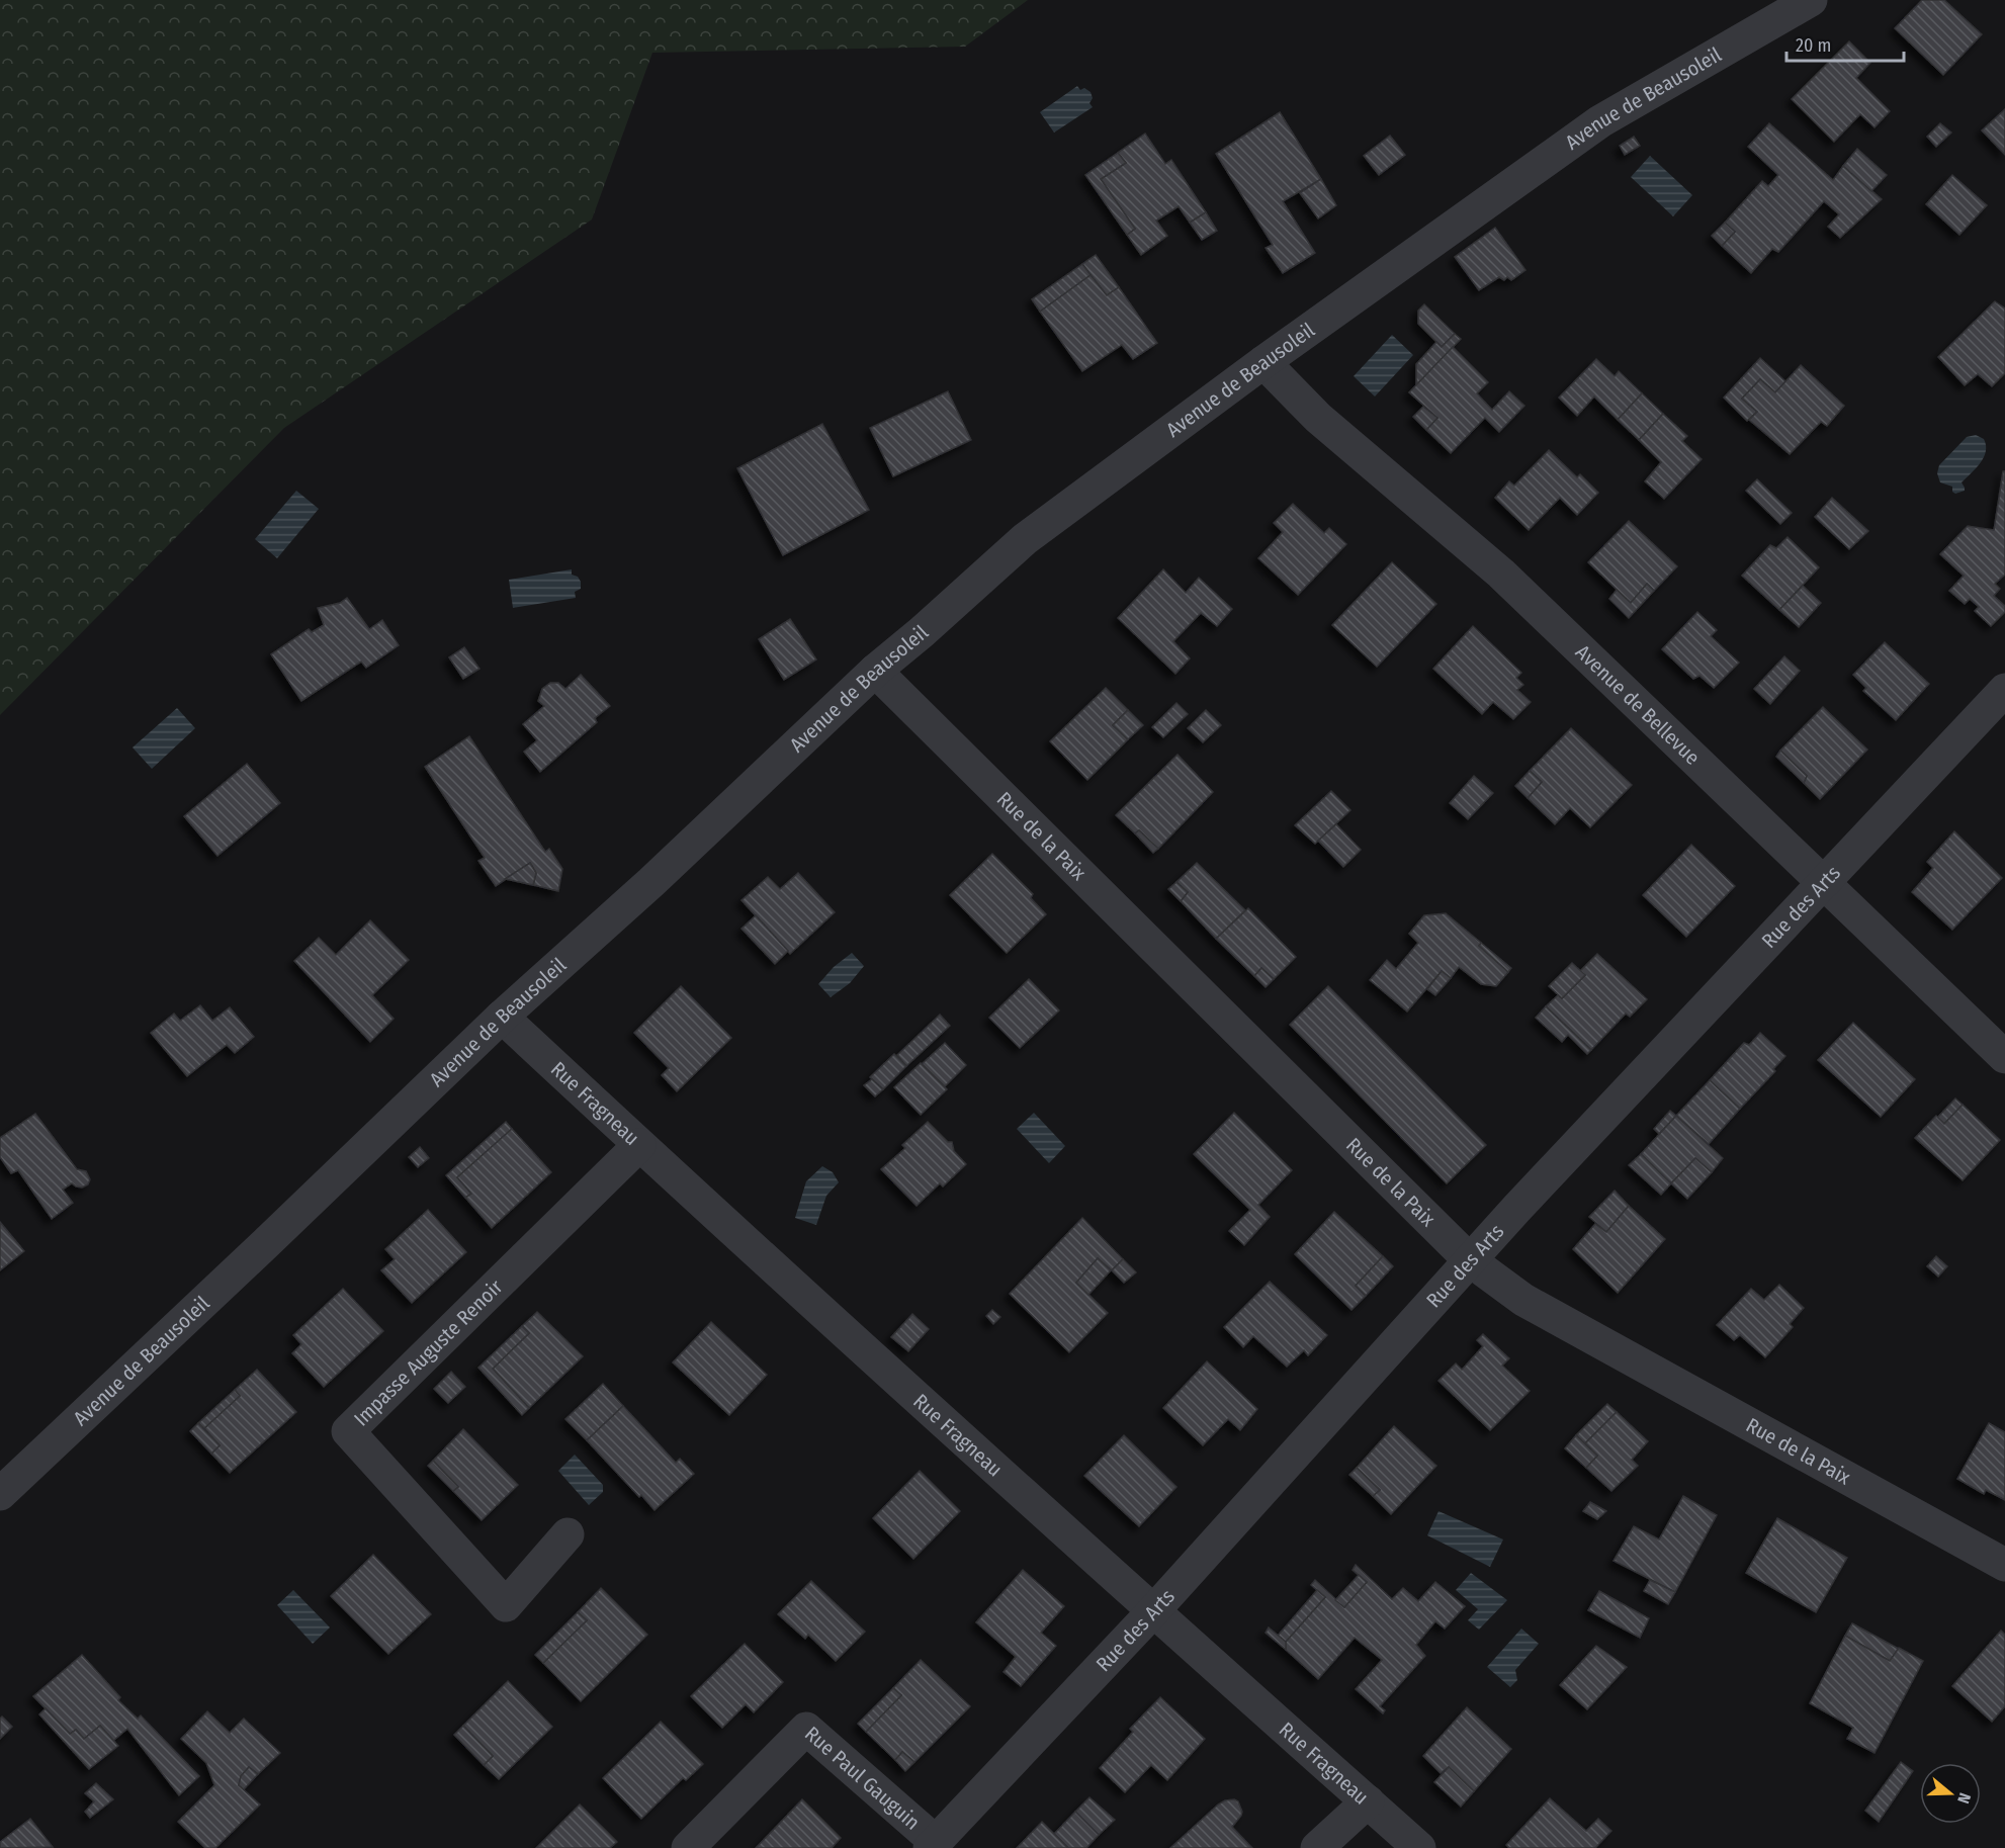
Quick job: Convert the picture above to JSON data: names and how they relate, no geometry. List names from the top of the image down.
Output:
{
  "streets": {
    "street": [
      "Avenue de Beausoleil",
      "Avenue de Bellevue",
      "Rue de la Paix",
      "Rue des Arts",
      "Rue Fragneau",
      "Impasse Auguste Renoir",
      "Rue Paul Gauguin"
    ]
  },
  "crossings": [
    ["Avenue de Beausoleil", "Avenue de Bellevue"],
    ["Avenue de Beausoleil", "Rue de la Paix"],
    ["Avenue de Beausoleil", "Rue Fragneau"],
    ["Avenue de Bellevue", "Rue des Arts"],
    ["Rue de la Paix", "Rue des Arts"],
    ["Rue des Arts", "Rue Fragneau"],
    ["Rue des Arts", "Rue Paul Gauguin"],
    ["Rue Fragneau", "Impasse Auguste Renoir"]
  ],
  "scale_bar": "20 m",
  "north": "right"
}
